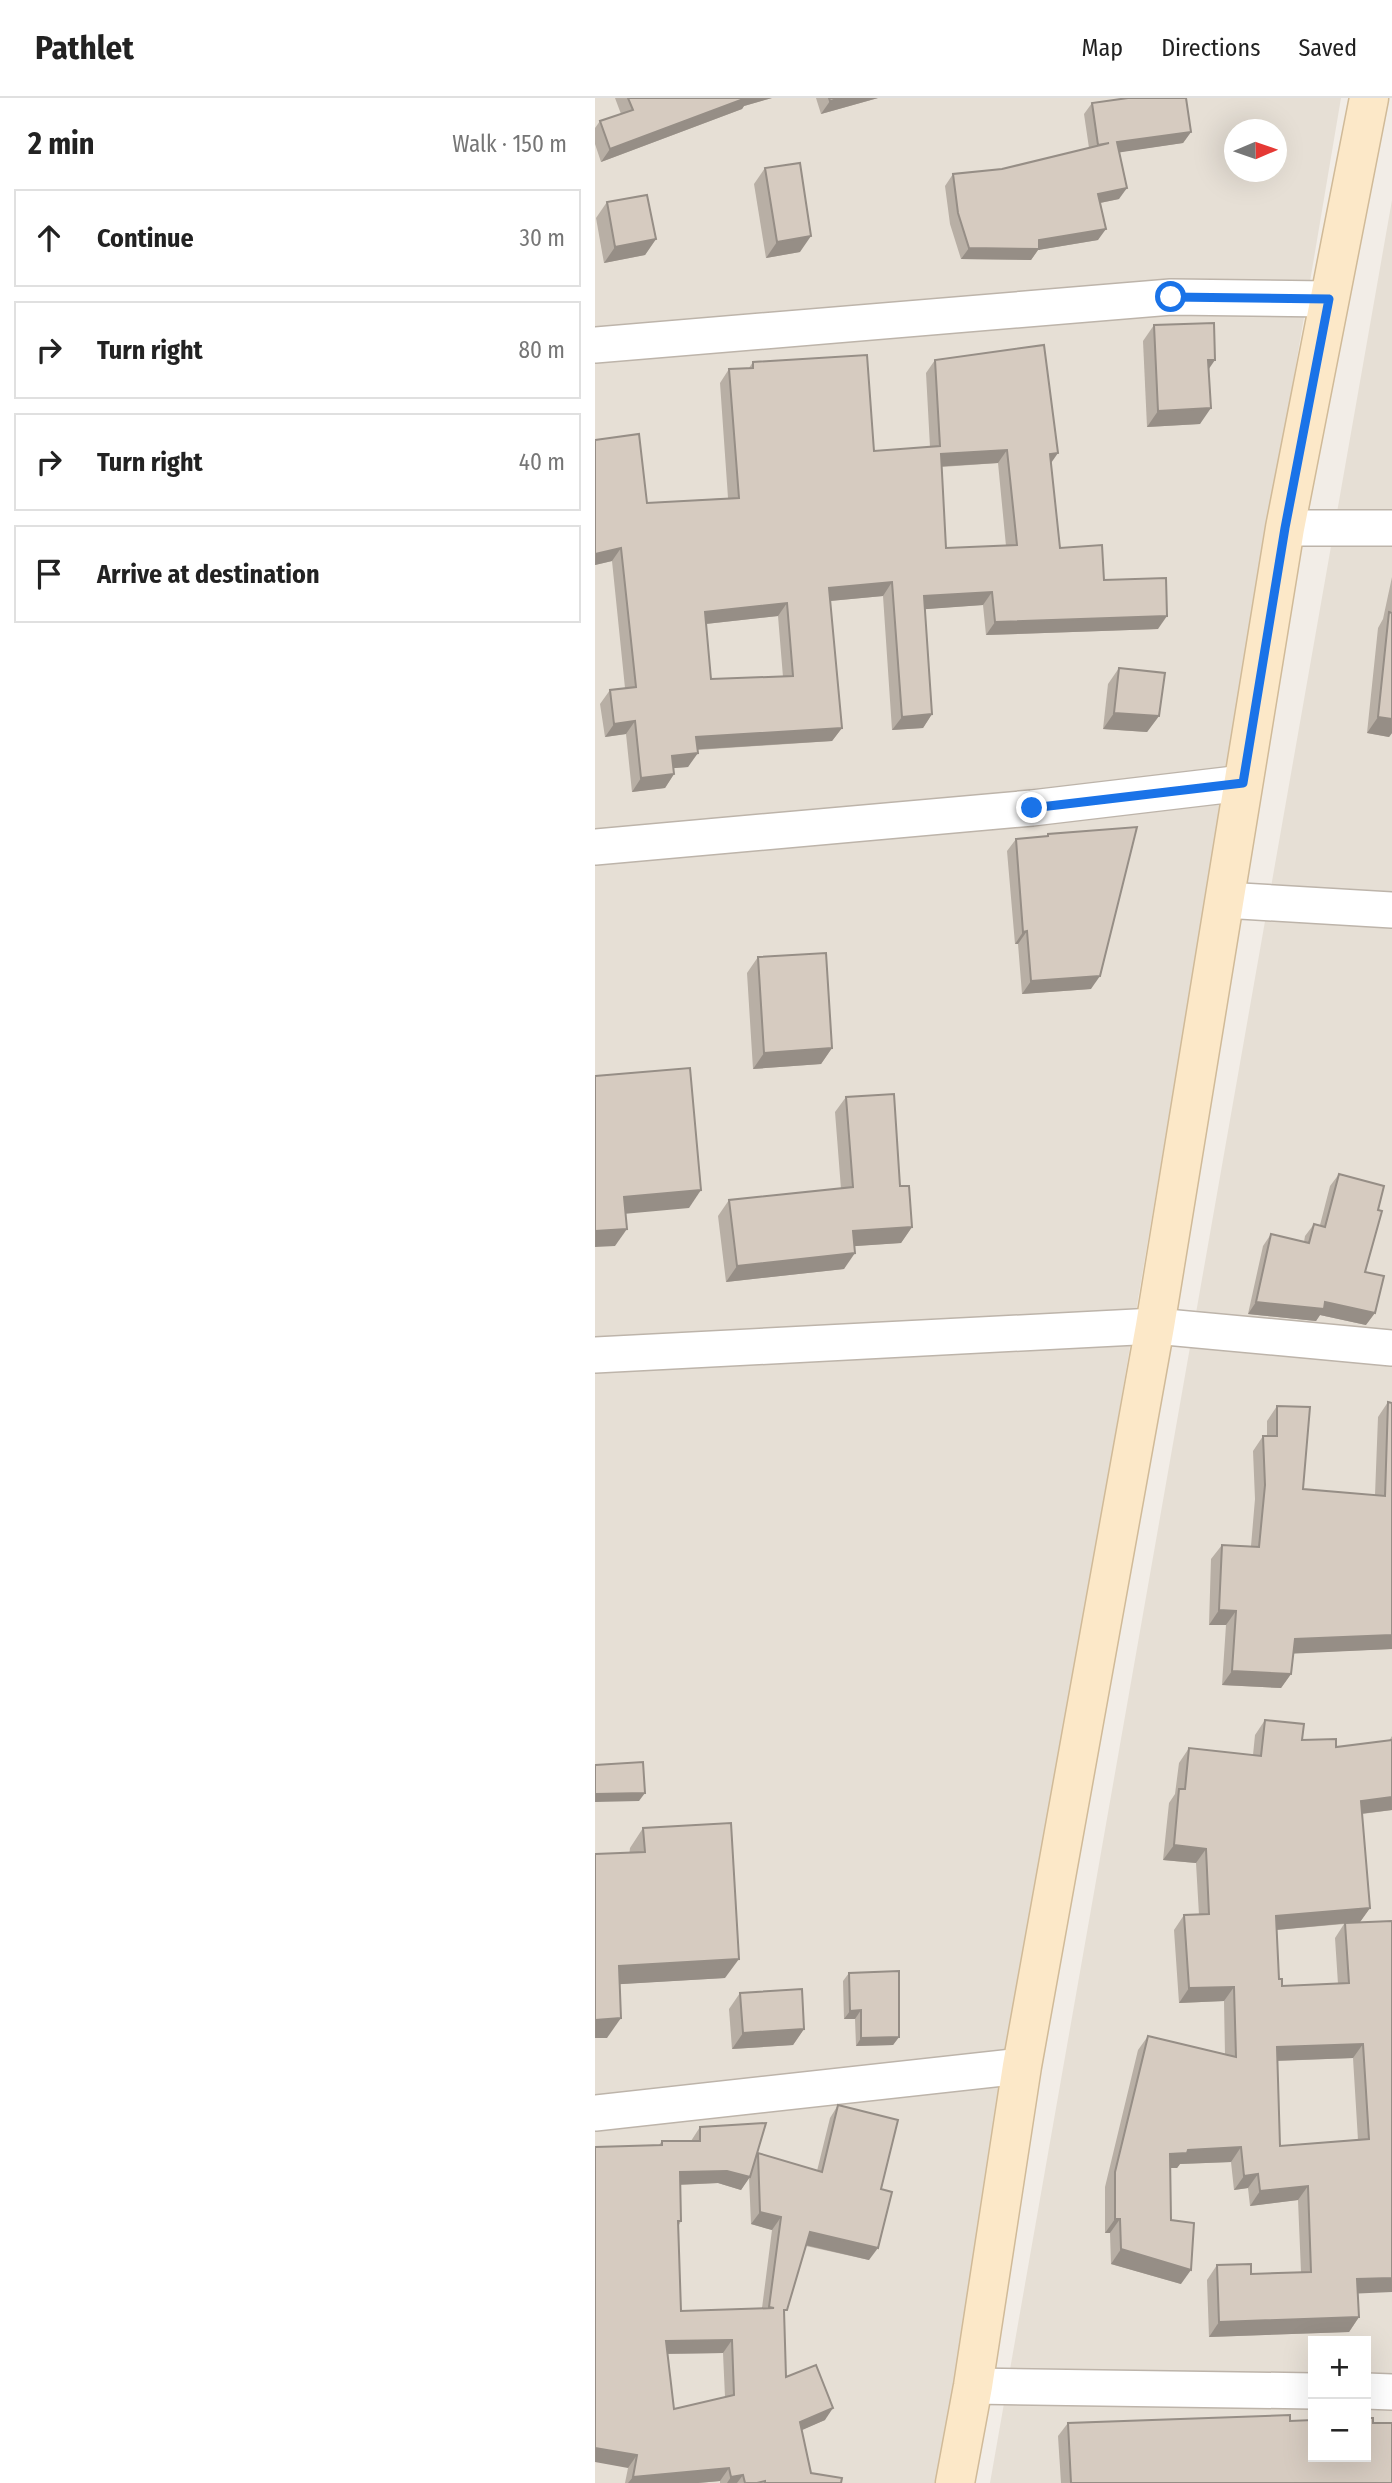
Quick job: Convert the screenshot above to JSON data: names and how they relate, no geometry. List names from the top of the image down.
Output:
{
  "north": "right",
  "page": {
    "header": "Pathlet",
    "nav": ["Map", "Directions", "Saved"],
    "heading": ["2 min", "Walk · 150 m"],
    "list": [
      ["Continue", "30 m"],
      ["Turn right", "80 m"],
      ["Turn right", "40 m"],
      "Arrive at destination"
    ],
    "map_buttons": ["+", "−"]
  }
}
